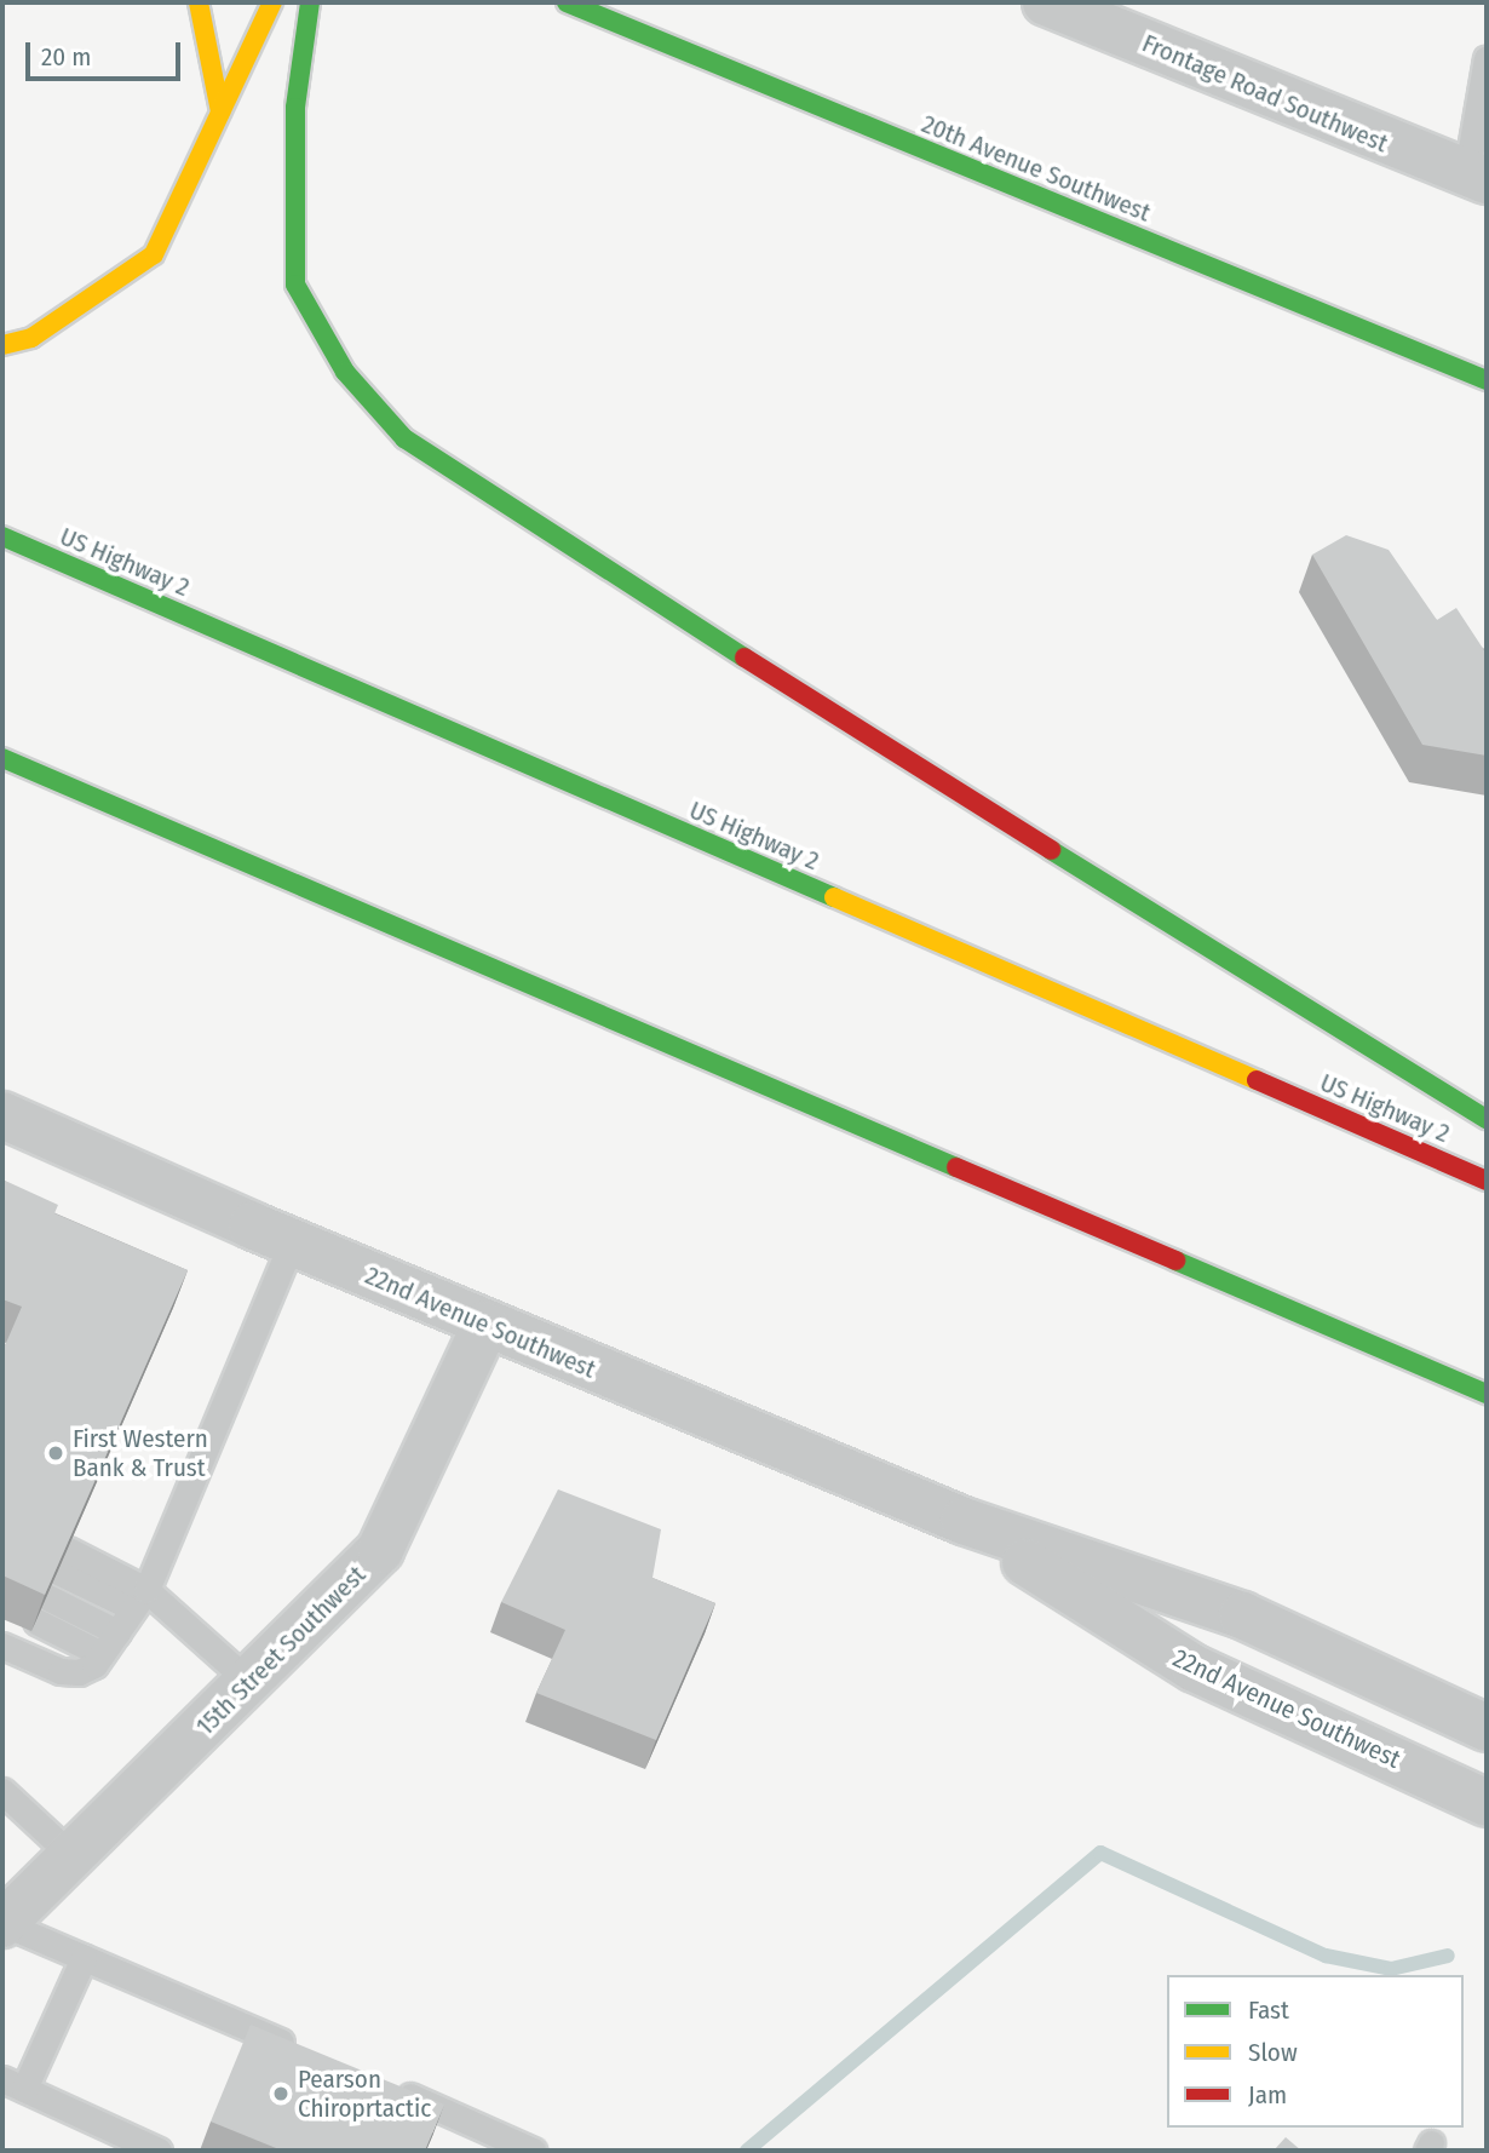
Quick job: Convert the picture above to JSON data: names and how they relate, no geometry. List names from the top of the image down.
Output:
{
  "streets": {
    "main road": ["20th Avenue Southwest", "US Highway 2"],
    "street": ["Frontage Road Southwest", "22nd Avenue Southwest", "15th Street Southwest"]
  },
  "crossings": [
    ["22nd Avenue Southwest", "15th Street Southwest"]
  ],
  "places": ["First Western Bank & Trust", "Pearson Chiroprtactic"],
  "legend": ["Fast", "Slow", "Jam"],
  "scale_bar": "20 m"
}
